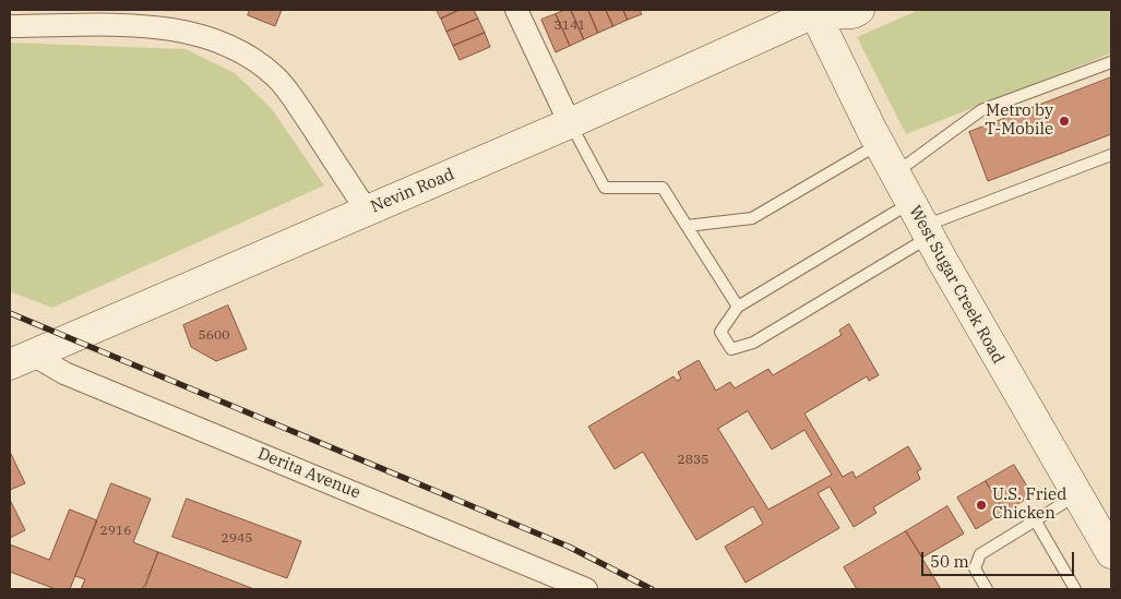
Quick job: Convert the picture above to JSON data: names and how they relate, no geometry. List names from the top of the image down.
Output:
{
  "streets": {
    "main road": ["Nevin Road", "West Sugar Creek Road"],
    "street": ["Derita Avenue"]
  },
  "crossings": [
    ["Nevin Road", "West Sugar Creek Road"],
    ["Nevin Road", "Derita Avenue"]
  ],
  "places": ["Metro by T-Mobile", "U.S. Fried Chicken"],
  "house_numbers": [
    "3141",
    "5600",
    "2835",
    "2916",
    "2945"
  ],
  "scale_bar": "50 m"
}
